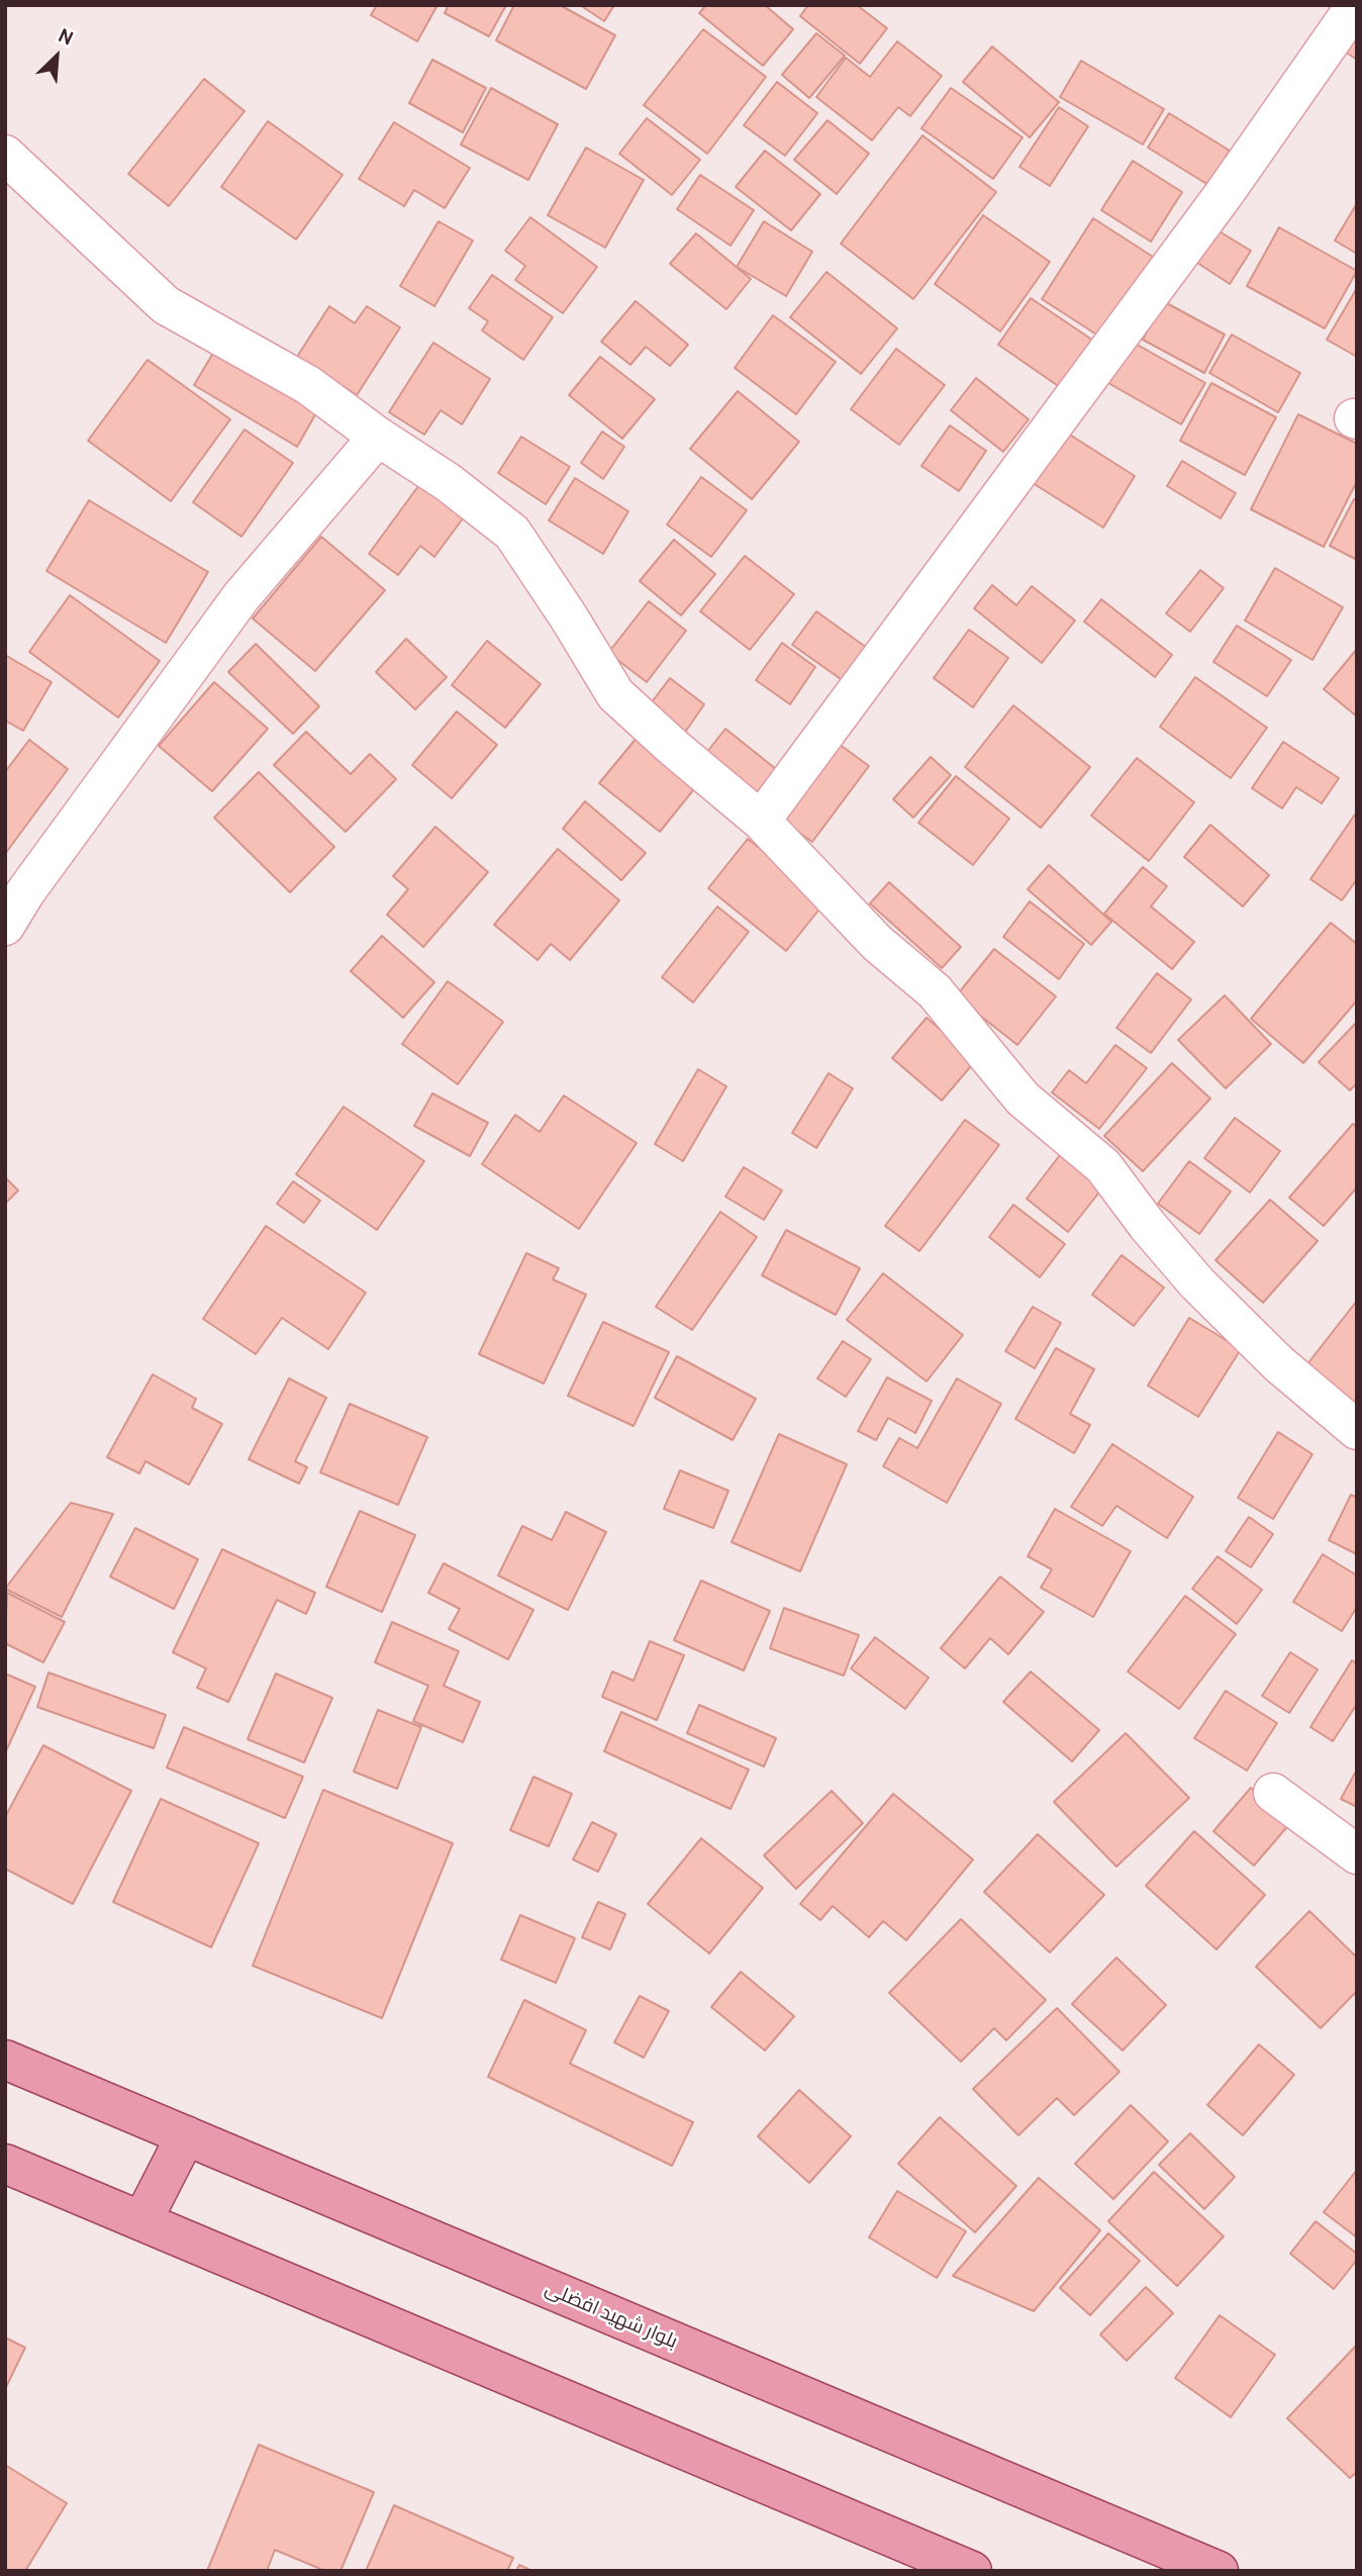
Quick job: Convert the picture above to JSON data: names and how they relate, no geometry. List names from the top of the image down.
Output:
{
  "streets": {
    "main road": ["بلوار شهید افضلی"]
  },
  "north": "top right"
}
